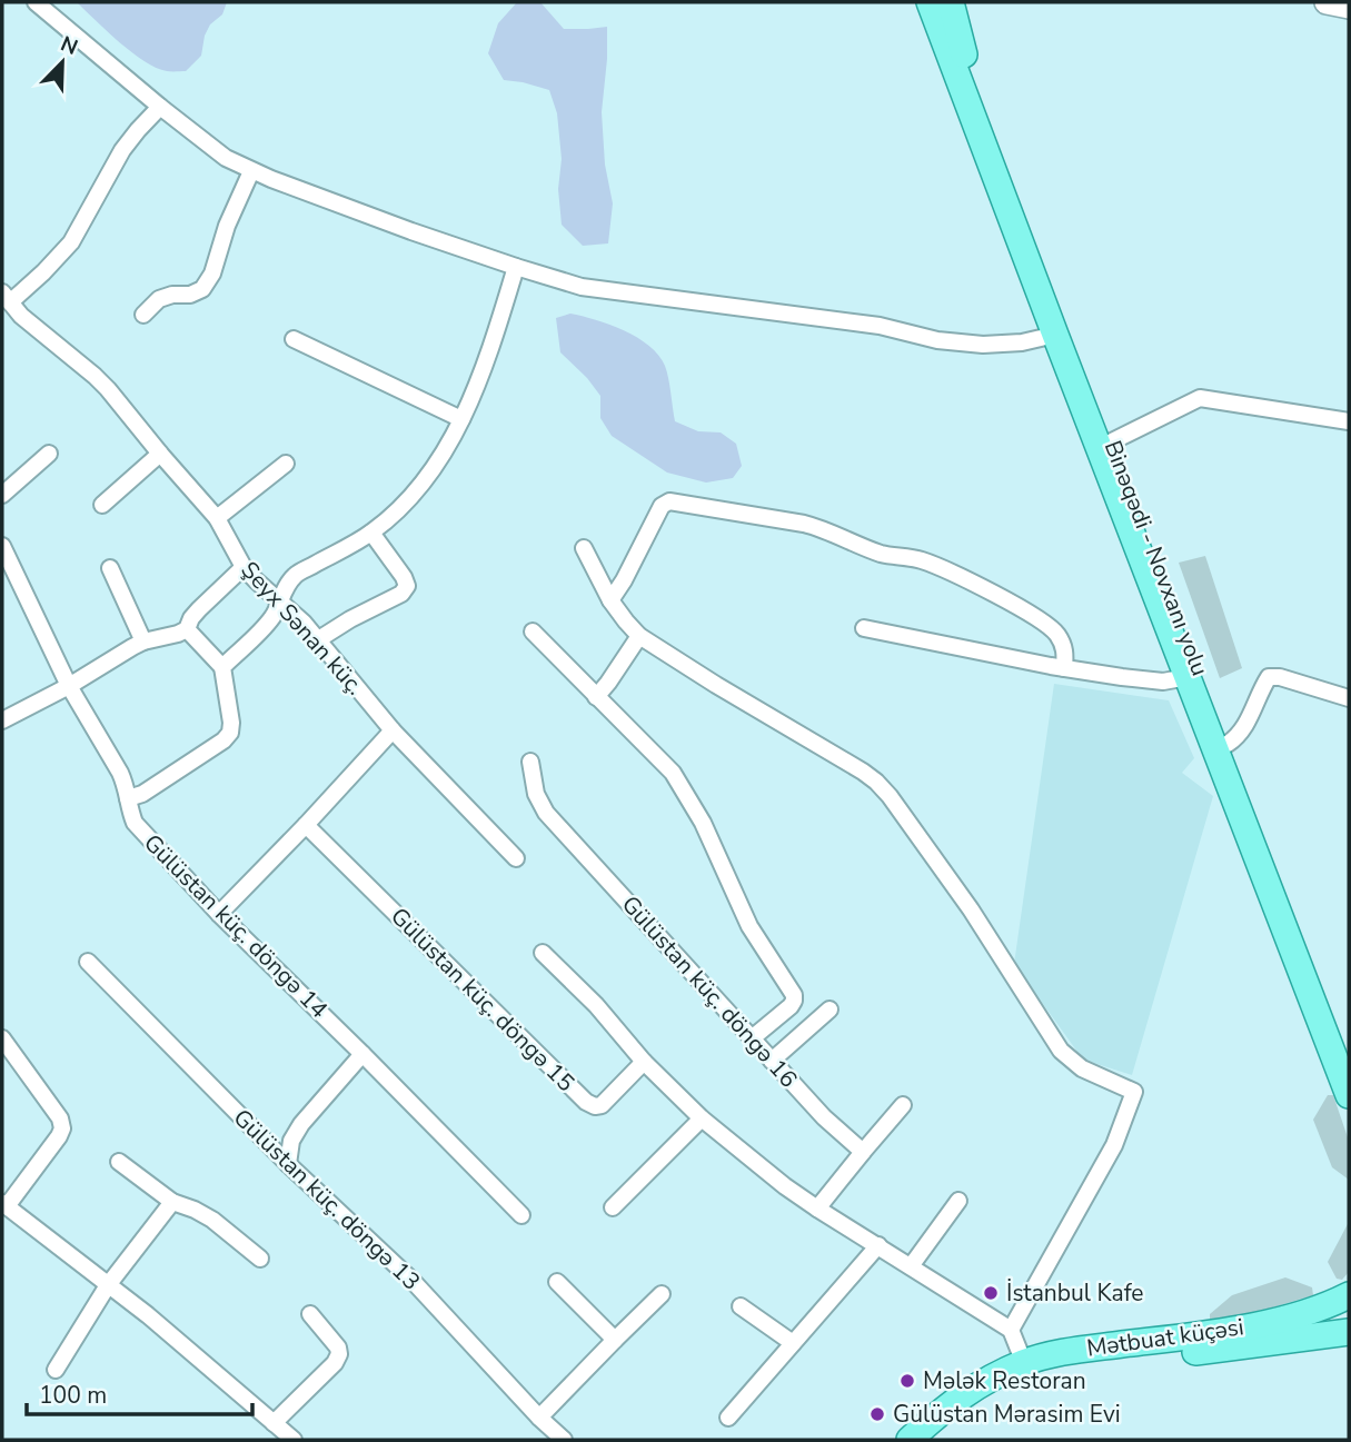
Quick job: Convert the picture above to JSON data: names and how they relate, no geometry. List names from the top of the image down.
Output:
{
  "streets": {
    "main road": ["Binəqədi - Novxanı yolu", "Mətbuat küçəsi"],
    "street": [
      "Şeyx Sənan küç.",
      "Gülüstan küç. döngə 14",
      "Gülüstan küç. döngə 16",
      "Gülüstan küç. döngə 15",
      "Gülüstan küç. döngə 13"
    ]
  },
  "places": ["İstanbul Kafe", "Mələk Restoran", "Gülüstan Mərasim Evi"],
  "scale_bar": "100 m",
  "north": "top right"
}
